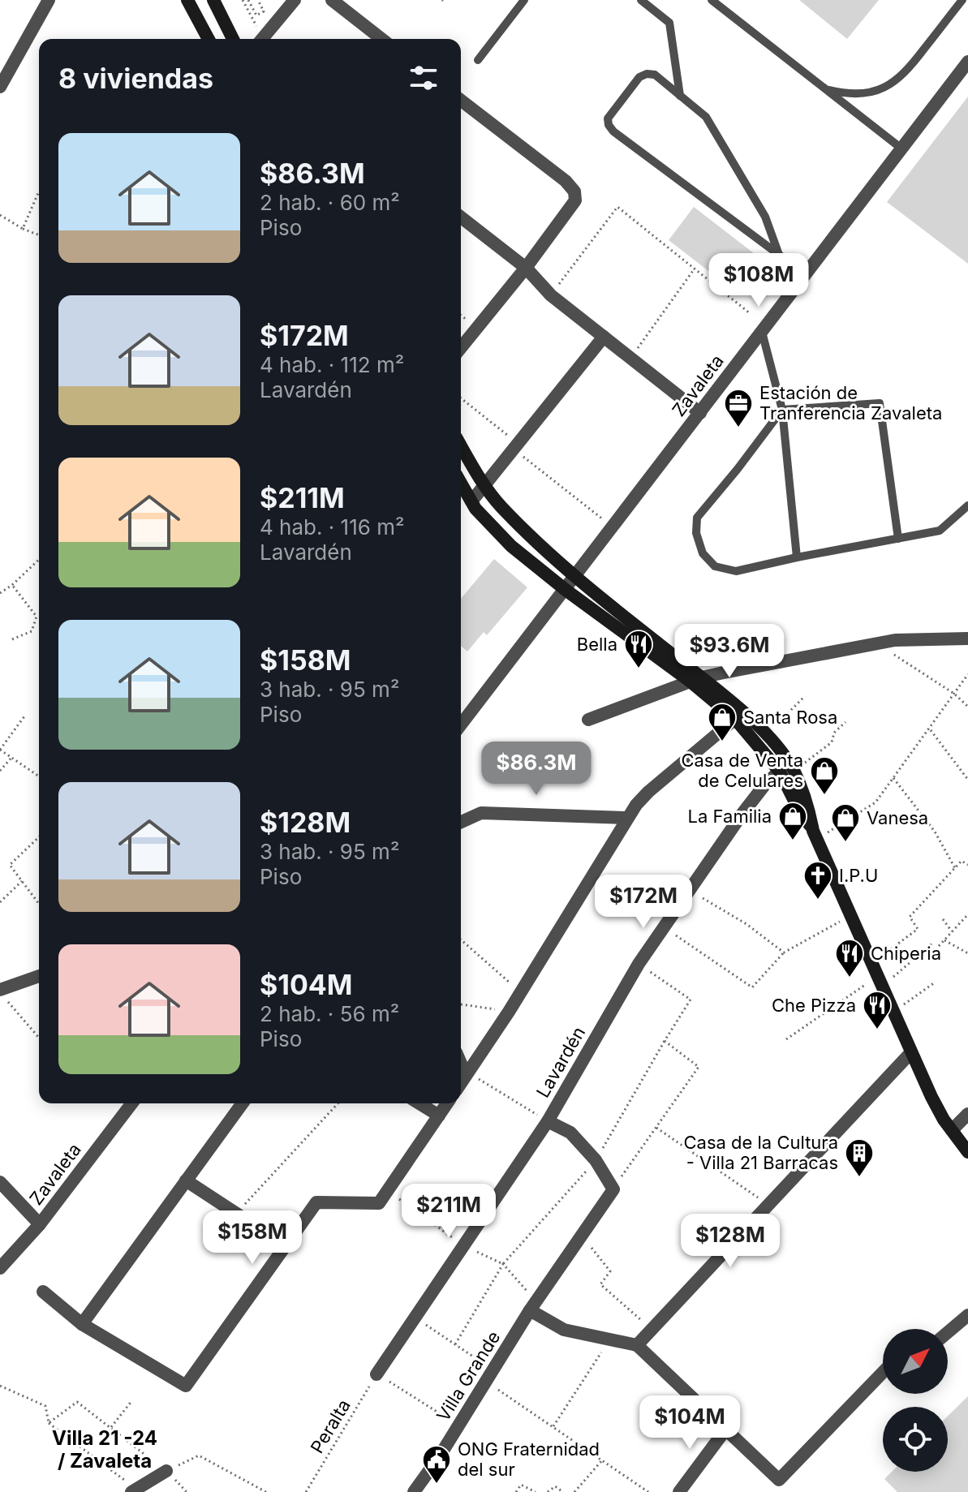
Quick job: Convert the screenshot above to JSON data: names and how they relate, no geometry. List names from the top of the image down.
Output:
{
  "streets": {
    "street": ["Zavaleta", "Lavardén", "Villa Grande"],
    "path": ["Peralta"]
  },
  "crossings": [
    ["Lavardén", "Peralta"]
  ],
  "districts": ["Villa 21 -24 / Zavaleta"],
  "places": {
    "office": ["Estación de Tranferencia Zavaleta"],
    "restaurant": ["Bella", "Chiperia", "Che Pizza"],
    "shop": [
      "Santa Rosa",
      "Casa de Venta de Celulares",
      "La Familia",
      "Vanesa"
    ],
    "church": ["I.P.U"],
    "building": ["Casa de la Cultura - Villa 21 Barracas"],
    "public building": ["ONG Fraternidad del sur"]
  },
  "north": "top right",
  "page": {
    "heading": "8 viviendas",
    "list": [
      {
        "name": "$86.3M",
        "note": "2 hab. · 60 m² · Piso"
      },
      {
        "name": "$172M",
        "note": "4 hab. · 112 m² · Lavardén"
      },
      {
        "name": "$211M",
        "note": "4 hab. · 116 m² · Lavardén"
      },
      {
        "name": "$158M",
        "note": "3 hab. · 95 m² · Piso"
      },
      {
        "name": "$128M",
        "note": "3 hab. · 95 m² · Piso"
      },
      {
        "name": "$104M",
        "note": "2 hab. · 56 m² · Piso"
      }
    ],
    "price": [
      "$108M",
      "$93.6M",
      "$86.3M",
      "$172M",
      "$211M",
      "$158M",
      "$128M",
      "$104M"
    ]
  }
}
